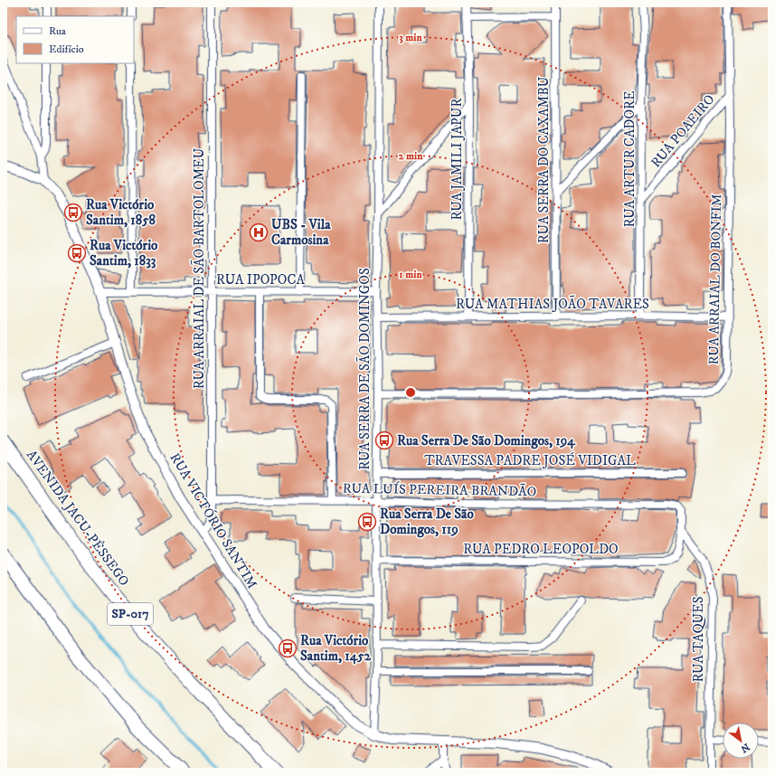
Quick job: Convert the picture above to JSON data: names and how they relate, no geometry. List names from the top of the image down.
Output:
{
  "streets": {
    "highway": ["AVENIDA JACU-PÊSSEGO", "SP-017"],
    "street": [
      "RUA POAEIRO",
      "RUA JAMILI JAPUR",
      "RUA ARTUR CADORE",
      "RUA SERRA DO CAXAMBU",
      "RUA ARRAIAL DE SÃO BARTOLOMEU",
      "RUA IPOPOCA",
      "RUA ARRAIAL DO BONFIM",
      "RUA MATHIAS JOÃO TAVARES",
      "RUA SERRA DE SÃO DOMINGOS",
      "TRAVESSA PADRE JOSÉ VIDIGAL",
      "RUA LUÍS PEREIRA BRANDÃO",
      "RUA VICTÓRIO SANTIM",
      "RUA PEDRO LEOPOLDO",
      "RUA TAQUES"
    ]
  },
  "crossings": [
    ["RUA POAEIRO", "RUA ARTUR CADORE"],
    ["RUA POAEIRO", "RUA ARRAIAL DO BONFIM"],
    ["RUA JAMILI JAPUR", "RUA MATHIAS JOÃO TAVARES"],
    ["RUA ARTUR CADORE", "RUA MATHIAS JOÃO TAVARES"],
    ["RUA SERRA DO CAXAMBU", "RUA MATHIAS JOÃO TAVARES"],
    ["RUA ARRAIAL DE SÃO BARTOLOMEU", "RUA IPOPOCA"],
    ["RUA ARRAIAL DE SÃO BARTOLOMEU", "RUA LUÍS PEREIRA BRANDÃO"],
    ["RUA ARRAIAL DE SÃO BARTOLOMEU", "RUA VICTÓRIO SANTIM"],
    ["RUA IPOPOCA", "RUA SERRA DE SÃO DOMINGOS"],
    ["RUA IPOPOCA", "RUA VICTÓRIO SANTIM"],
    ["RUA ARRAIAL DO BONFIM", "RUA MATHIAS JOÃO TAVARES"],
    ["RUA ARRAIAL DO BONFIM", "RUA SERRA DE SÃO DOMINGOS"],
    ["RUA MATHIAS JOÃO TAVARES", "RUA SERRA DE SÃO DOMINGOS"],
    ["RUA SERRA DE SÃO DOMINGOS", "TRAVESSA PADRE JOSÉ VIDIGAL"],
    ["RUA SERRA DE SÃO DOMINGOS", "RUA LUÍS PEREIRA BRANDÃO"],
    ["RUA SERRA DE SÃO DOMINGOS", "RUA VICTÓRIO SANTIM"],
    ["RUA SERRA DE SÃO DOMINGOS", "RUA PEDRO LEOPOLDO"],
    ["RUA LUÍS PEREIRA BRANDÃO", "RUA PEDRO LEOPOLDO"],
    ["RUA LUÍS PEREIRA BRANDÃO", "RUA TAQUES"],
    ["RUA PEDRO LEOPOLDO", "RUA TAQUES"]
  ],
  "places": {
    "bus stop": [
      "Rua Victório Santim, 1858",
      "Rua Victório Santim, 1833",
      "Rua Serra De São Domingos, 194",
      "Rua Serra De São Domingos, 119",
      "Rua Victório Santim, 1452"
    ],
    "hospital": ["UBS - Vila Carmosina"]
  },
  "legend": ["Rua", "Edifício"],
  "north": "bottom right",
  "rings": ["3 min", "2 min", "1 min"]
}
